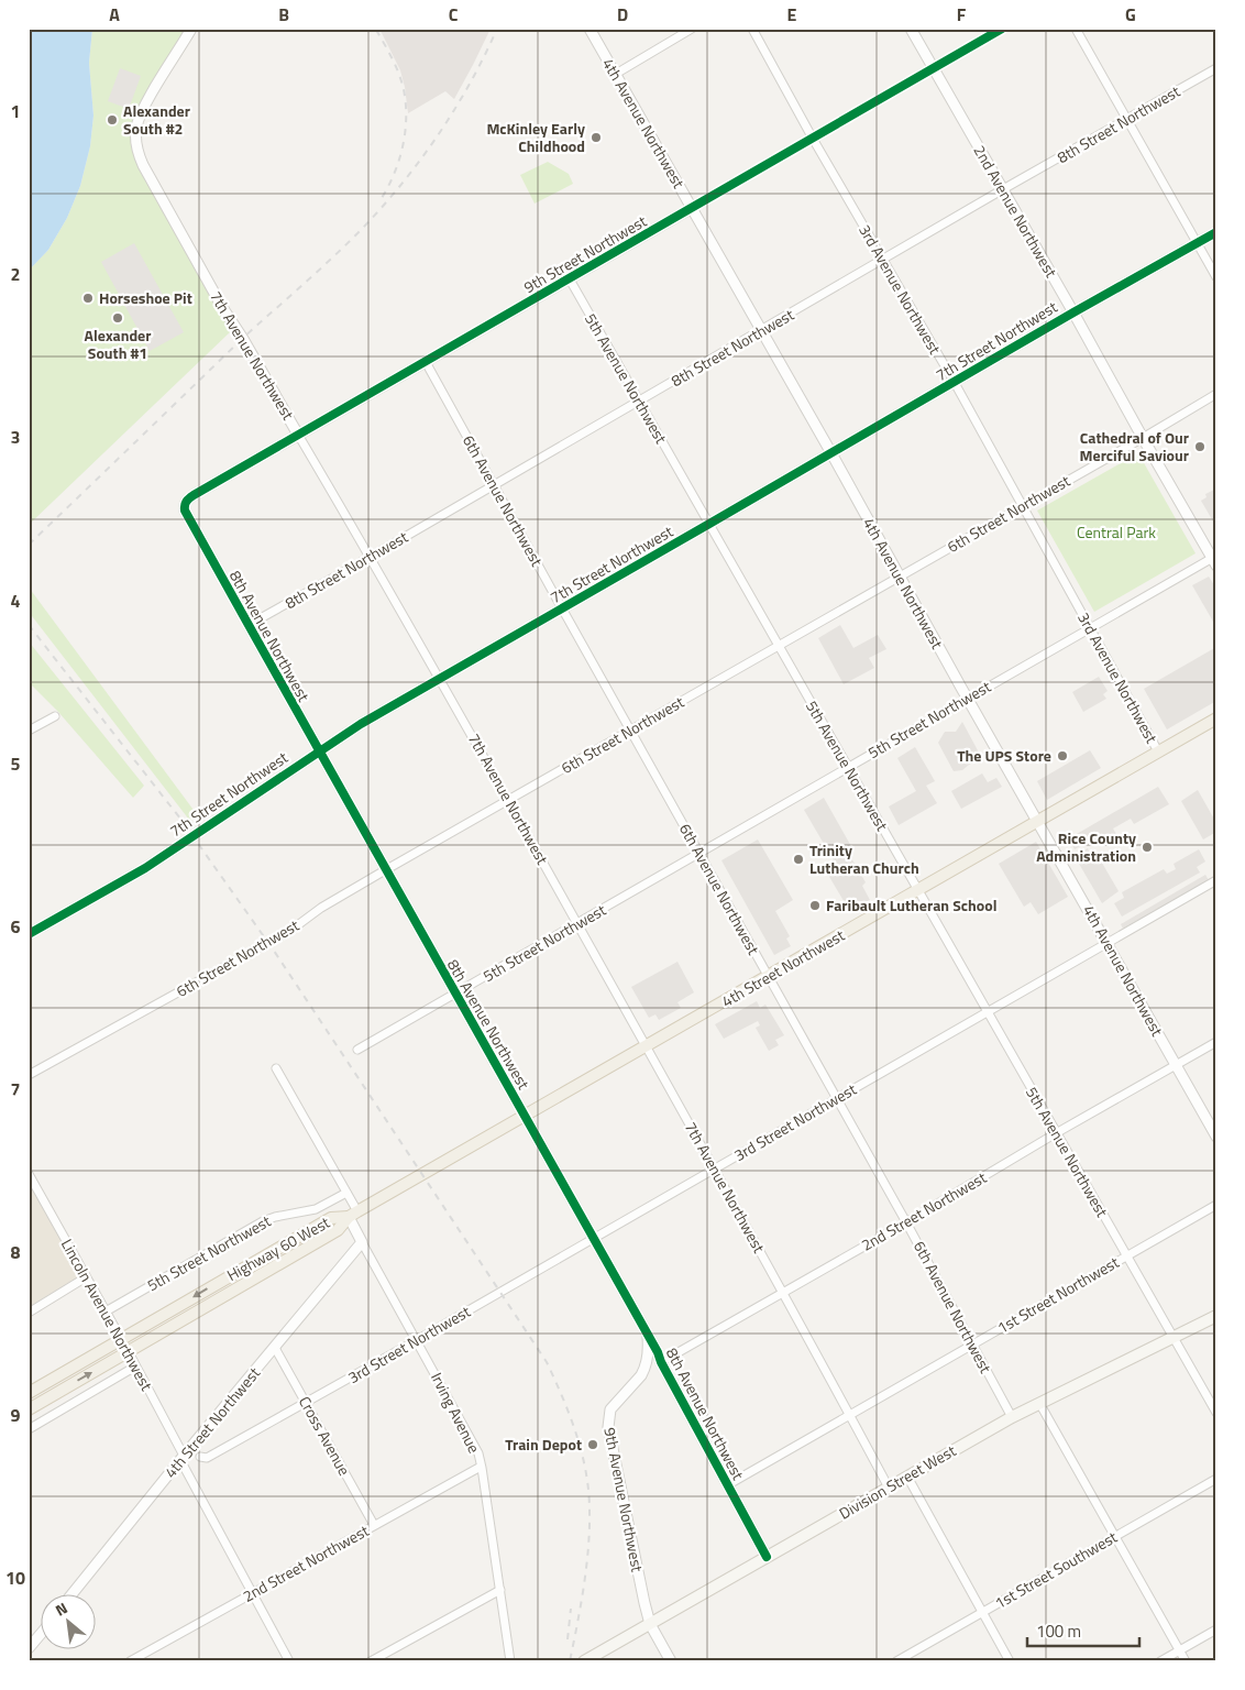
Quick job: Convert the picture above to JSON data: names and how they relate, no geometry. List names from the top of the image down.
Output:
{
  "streets": {
    "main road": ["4th Street Northwest", "Highway 60 West", "Division Street West"],
    "street": [
      "4th Avenue Northwest",
      "8th Street Northwest",
      "2nd Avenue Northwest",
      "9th Street Northwest",
      "3rd Avenue Northwest",
      "7th Street Northwest",
      "7th Avenue Northwest",
      "5th Avenue Northwest",
      "6th Avenue Northwest",
      "6th Street Northwest",
      "8th Avenue Northwest",
      "5th Street Northwest",
      "3rd Street Northwest",
      "2nd Street Northwest",
      "1st Street Northwest",
      "Lincoln Avenue Northwest",
      "Irving Avenue",
      "Cross Avenue",
      "9th Avenue Northwest",
      "1st Street Southwest"
    ]
  },
  "crossings": [
    ["4th Avenue Northwest", "8th Street Northwest"],
    ["4th Avenue Northwest", "9th Street Northwest"],
    ["4th Avenue Northwest", "7th Street Northwest"],
    ["4th Avenue Northwest", "6th Street Northwest"],
    ["4th Avenue Northwest", "5th Street Northwest"],
    ["4th Avenue Northwest", "4th Street Northwest"],
    ["4th Avenue Northwest", "3rd Street Northwest"],
    ["4th Avenue Northwest", "2nd Street Northwest"],
    ["8th Street Northwest", "2nd Avenue Northwest"],
    ["8th Street Northwest", "3rd Avenue Northwest"],
    ["8th Street Northwest", "7th Avenue Northwest"],
    ["8th Street Northwest", "5th Avenue Northwest"],
    ["8th Street Northwest", "6th Avenue Northwest"],
    ["8th Street Northwest", "8th Avenue Northwest"],
    ["2nd Avenue Northwest", "9th Street Northwest"],
    ["2nd Avenue Northwest", "7th Street Northwest"],
    ["2nd Avenue Northwest", "6th Street Northwest"],
    ["2nd Avenue Northwest", "5th Street Northwest"],
    ["9th Street Northwest", "3rd Avenue Northwest"],
    ["9th Street Northwest", "7th Avenue Northwest"],
    ["9th Street Northwest", "5th Avenue Northwest"],
    ["9th Street Northwest", "6th Avenue Northwest"],
    ["9th Street Northwest", "8th Avenue Northwest"],
    ["3rd Avenue Northwest", "7th Street Northwest"],
    ["3rd Avenue Northwest", "6th Street Northwest"],
    ["3rd Avenue Northwest", "5th Street Northwest"],
    ["3rd Avenue Northwest", "4th Street Northwest"],
    ["7th Street Northwest", "7th Avenue Northwest"],
    ["7th Street Northwest", "5th Avenue Northwest"],
    ["7th Street Northwest", "6th Avenue Northwest"],
    ["7th Street Northwest", "8th Avenue Northwest"],
    ["7th Avenue Northwest", "6th Street Northwest"],
    ["7th Avenue Northwest", "5th Street Northwest"],
    ["7th Avenue Northwest", "4th Street Northwest"],
    ["7th Avenue Northwest", "3rd Street Northwest"],
    ["7th Avenue Northwest", "2nd Street Northwest"],
    ["7th Avenue Northwest", "1st Street Northwest"],
    ["7th Avenue Northwest", "Division Street West"],
    ["5th Avenue Northwest", "6th Street Northwest"],
    ["5th Avenue Northwest", "5th Street Northwest"],
    ["5th Avenue Northwest", "4th Street Northwest"],
    ["5th Avenue Northwest", "3rd Street Northwest"],
    ["5th Avenue Northwest", "2nd Street Northwest"],
    ["5th Avenue Northwest", "1st Street Northwest"],
    ["5th Avenue Northwest", "Division Street West"],
    ["6th Avenue Northwest", "6th Street Northwest"],
    ["6th Avenue Northwest", "5th Street Northwest"],
    ["6th Avenue Northwest", "4th Street Northwest"],
    ["6th Avenue Northwest", "3rd Street Northwest"],
    ["6th Avenue Northwest", "2nd Street Northwest"],
    ["6th Avenue Northwest", "1st Street Northwest"],
    ["6th Avenue Northwest", "Division Street West"],
    ["6th Street Northwest", "8th Avenue Northwest"],
    ["8th Avenue Northwest", "5th Street Northwest"],
    ["8th Avenue Northwest", "4th Street Northwest"],
    ["8th Avenue Northwest", "3rd Street Northwest"],
    ["8th Avenue Northwest", "2nd Street Northwest"],
    ["8th Avenue Northwest", "1st Street Northwest"],
    ["8th Avenue Northwest", "Division Street West"],
    ["5th Street Northwest", "Lincoln Avenue Northwest"],
    ["5th Street Northwest", "Irving Avenue"],
    ["4th Street Northwest", "Highway 60 West"],
    ["4th Street Northwest", "Lincoln Avenue Northwest"],
    ["4th Street Northwest", "Irving Avenue"],
    ["4th Street Northwest", "Cross Avenue"],
    ["3rd Street Northwest", "Irving Avenue"],
    ["3rd Street Northwest", "Cross Avenue"],
    ["2nd Street Northwest", "Lincoln Avenue Northwest"],
    ["2nd Street Northwest", "Irving Avenue"],
    ["2nd Street Northwest", "Cross Avenue"],
    ["2nd Street Northwest", "9th Avenue Northwest"],
    ["Highway 60 West", "Lincoln Avenue Northwest"],
    ["Highway 60 West", "Irving Avenue"],
    ["Division Street West", "9th Avenue Northwest"]
  ],
  "parks": ["Central Park"],
  "places": [
    "Alexander South #2",
    "McKinley Early Childhood",
    "Horseshoe Pit",
    "Alexander South #1",
    "Cathedral of Our Merciful Saviour",
    "The UPS Store",
    "Rice County Administration",
    "Trinity Lutheran Church",
    "Faribault Lutheran School",
    "Train Depot"
  ],
  "scale_bar": "100 m",
  "north": "top left",
  "grid": {
    "columns": [
      "A",
      "B",
      "C",
      "D",
      "E",
      "F",
      "G"
    ],
    "rows": [
      "1",
      "2",
      "3",
      "4",
      "5",
      "6",
      "7",
      "8",
      "9",
      "10"
    ]
  }
}
